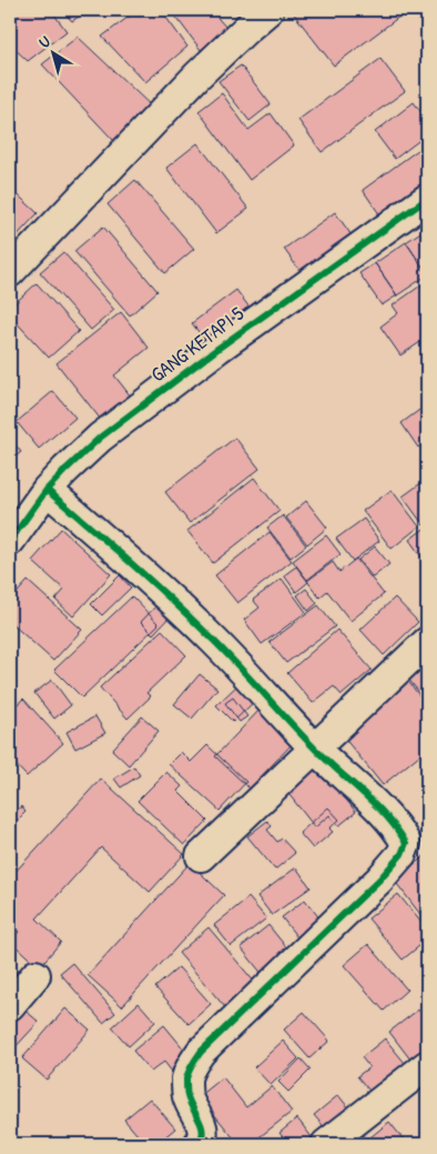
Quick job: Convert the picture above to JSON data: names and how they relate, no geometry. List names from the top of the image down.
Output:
{
  "streets": {
    "street": ["GANG KETAPI 5"]
  },
  "north": "top left"
}
